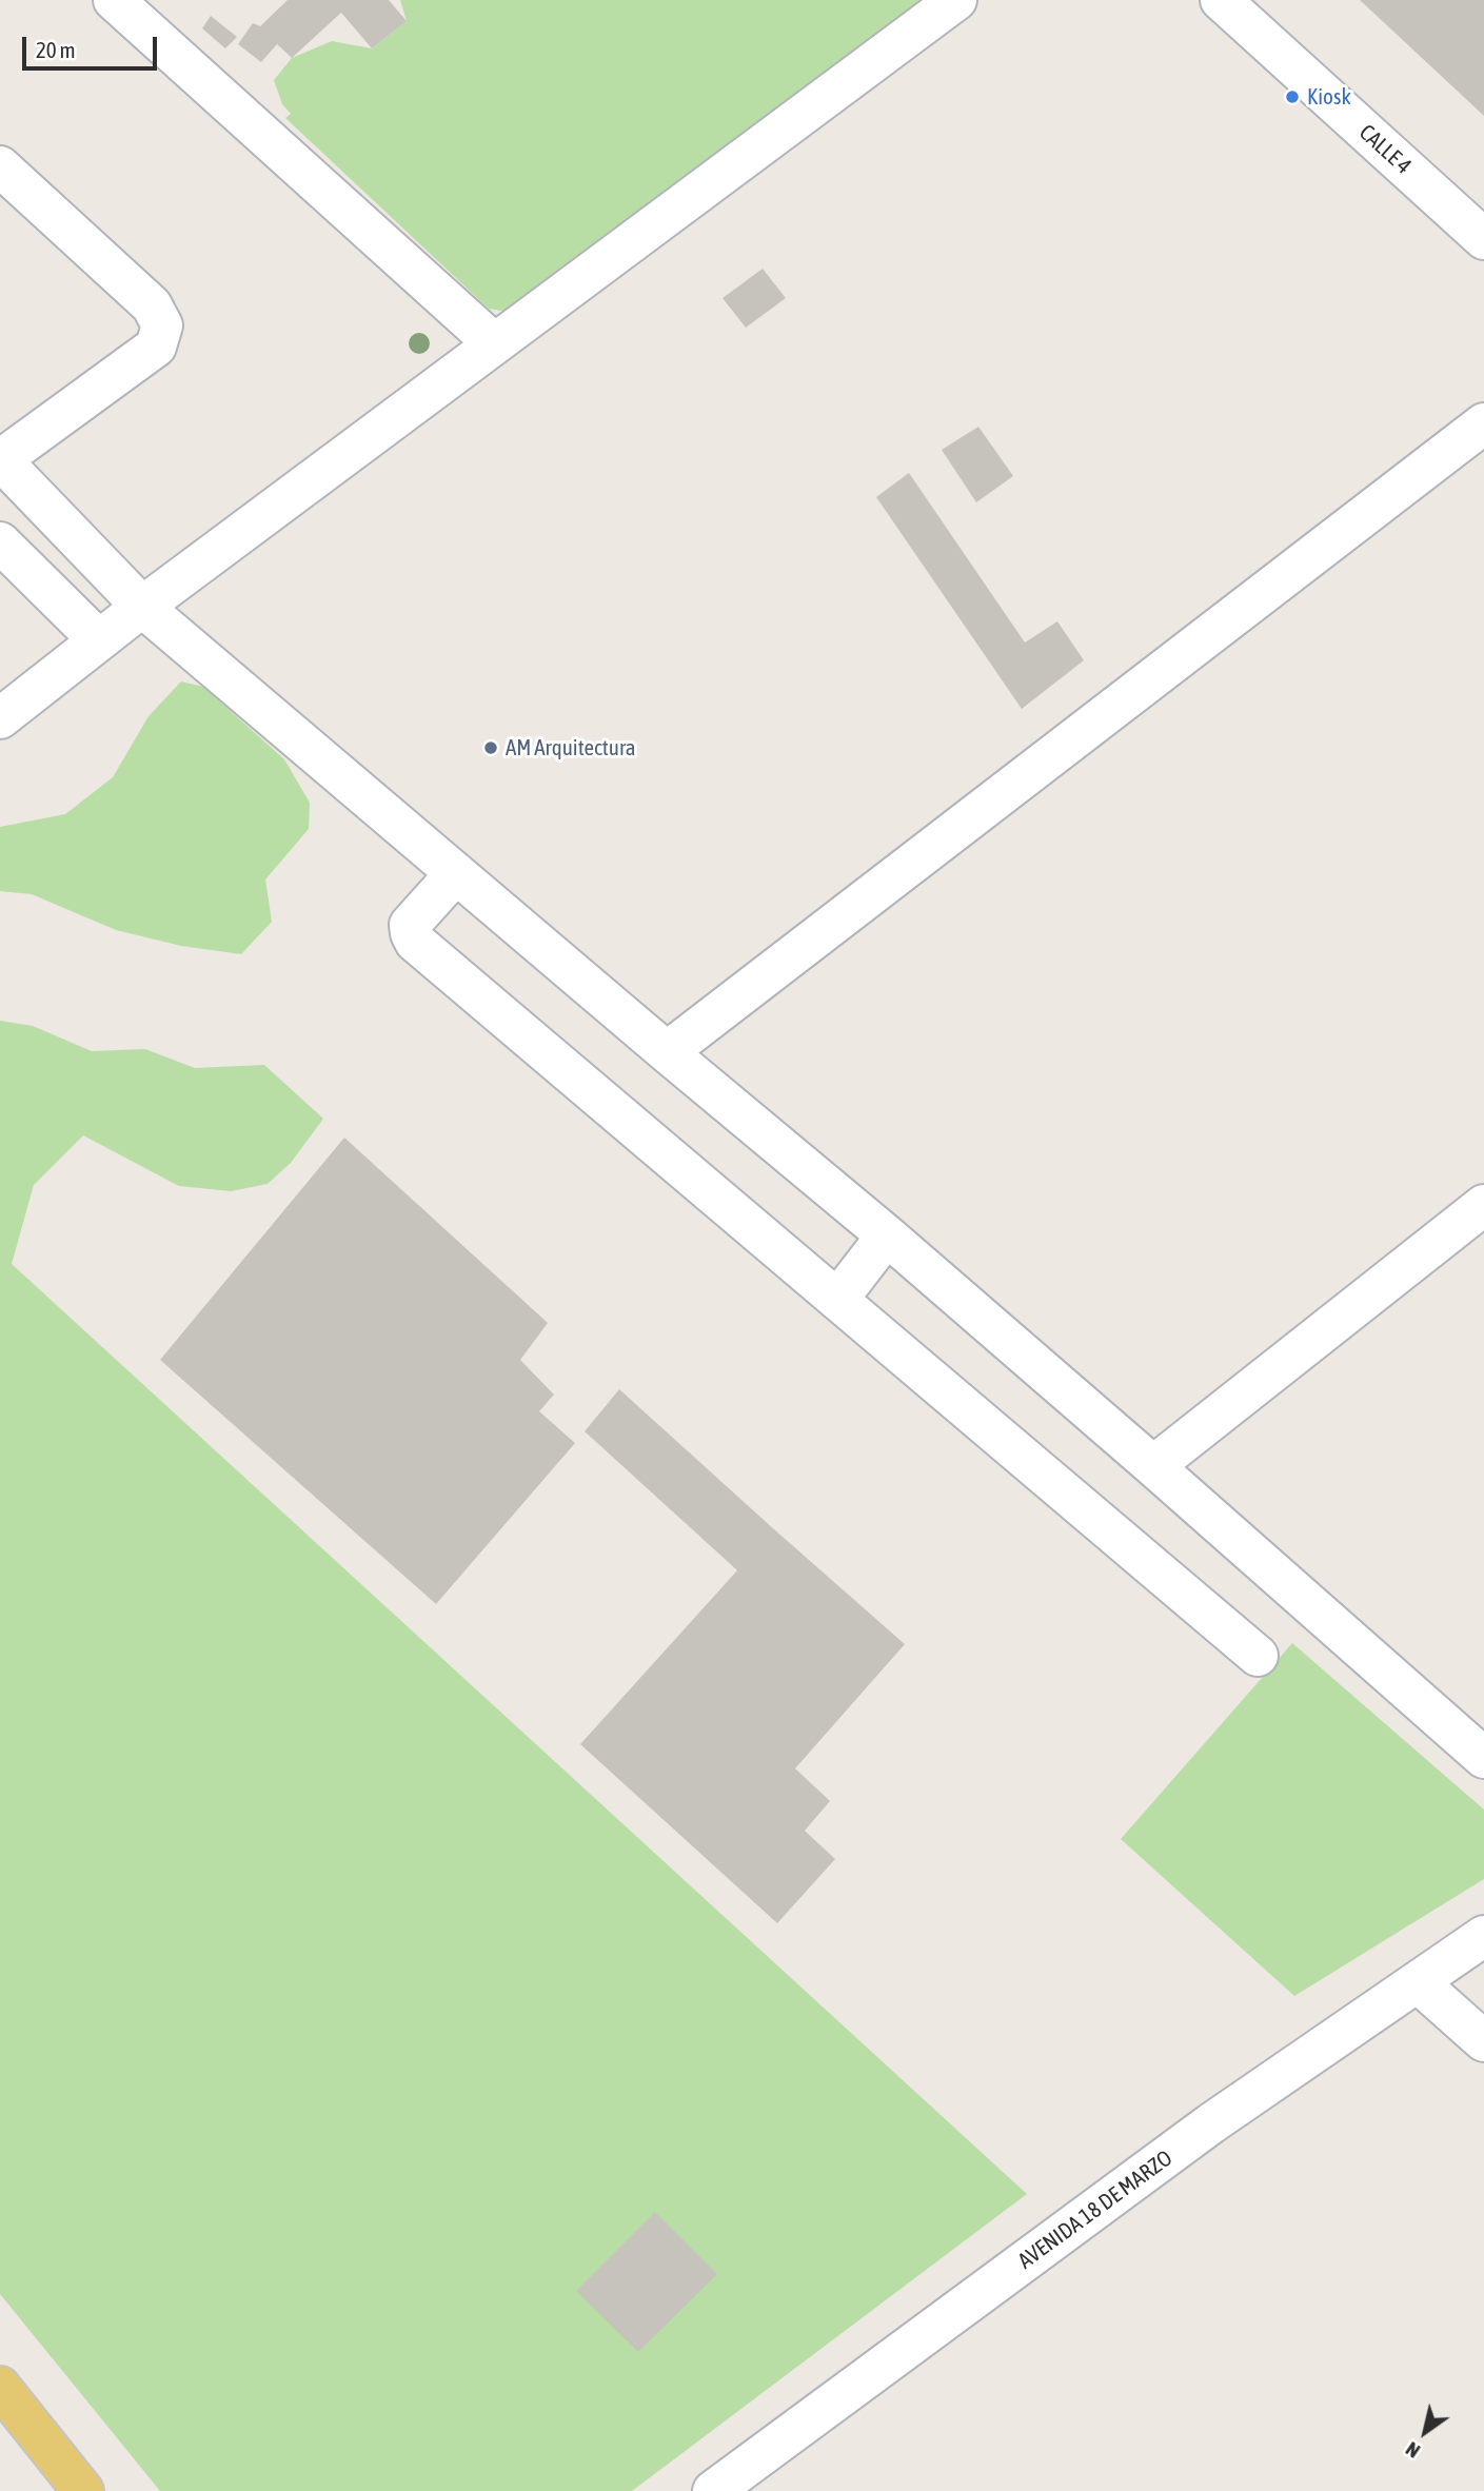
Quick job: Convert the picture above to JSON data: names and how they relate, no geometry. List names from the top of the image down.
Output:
{
  "streets": {
    "street": ["CALLE 4", "AVENIDA 18 DE MARZO"]
  },
  "places": ["Kiosk", "AM Arquitectura"],
  "scale_bar": "20 m",
  "north": "bottom left"
}
